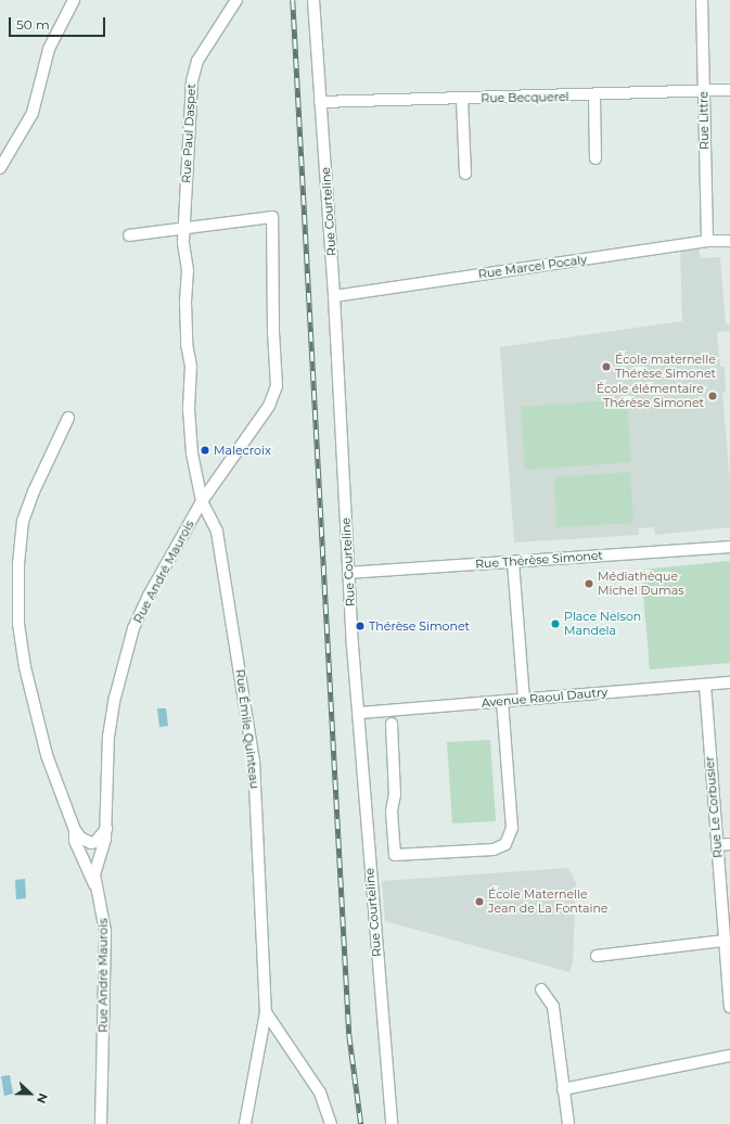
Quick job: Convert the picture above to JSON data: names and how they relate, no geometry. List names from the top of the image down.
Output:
{
  "streets": {
    "street": [
      "Rue Becquerel",
      "Rue Littre",
      "Rue Paul Daspet",
      "Rue Courteline",
      "Rue Marcel Pocaly",
      "Rue Thérèse Simonet",
      "Rue André Maurois",
      "Avenue Raoul Dautry",
      "Rue Émile Quinteau",
      "Rue Le Corbusier"
    ]
  },
  "crossings": [
    ["Rue Becquerel", "Rue Littre"],
    ["Rue Becquerel", "Rue Courteline"],
    ["Rue Littre", "Rue Marcel Pocaly"],
    ["Rue Courteline", "Rue Marcel Pocaly"],
    ["Rue Courteline", "Rue Thérèse Simonet"],
    ["Rue Courteline", "Avenue Raoul Dautry"],
    ["Rue André Maurois", "Rue Émile Quinteau"],
    ["Avenue Raoul Dautry", "Rue Le Corbusier"]
  ],
  "places": [
    "École maternelle Thérèse Simonet",
    "École élémentaire Thérèse Simonet",
    "Malecroix",
    "Médiathèque Michel Dumas",
    "Place Nelson Mandela",
    "Thérèse Simonet",
    "École Maternelle Jean de La Fontaine"
  ],
  "scale_bar": "50 m",
  "north": "right"
}
